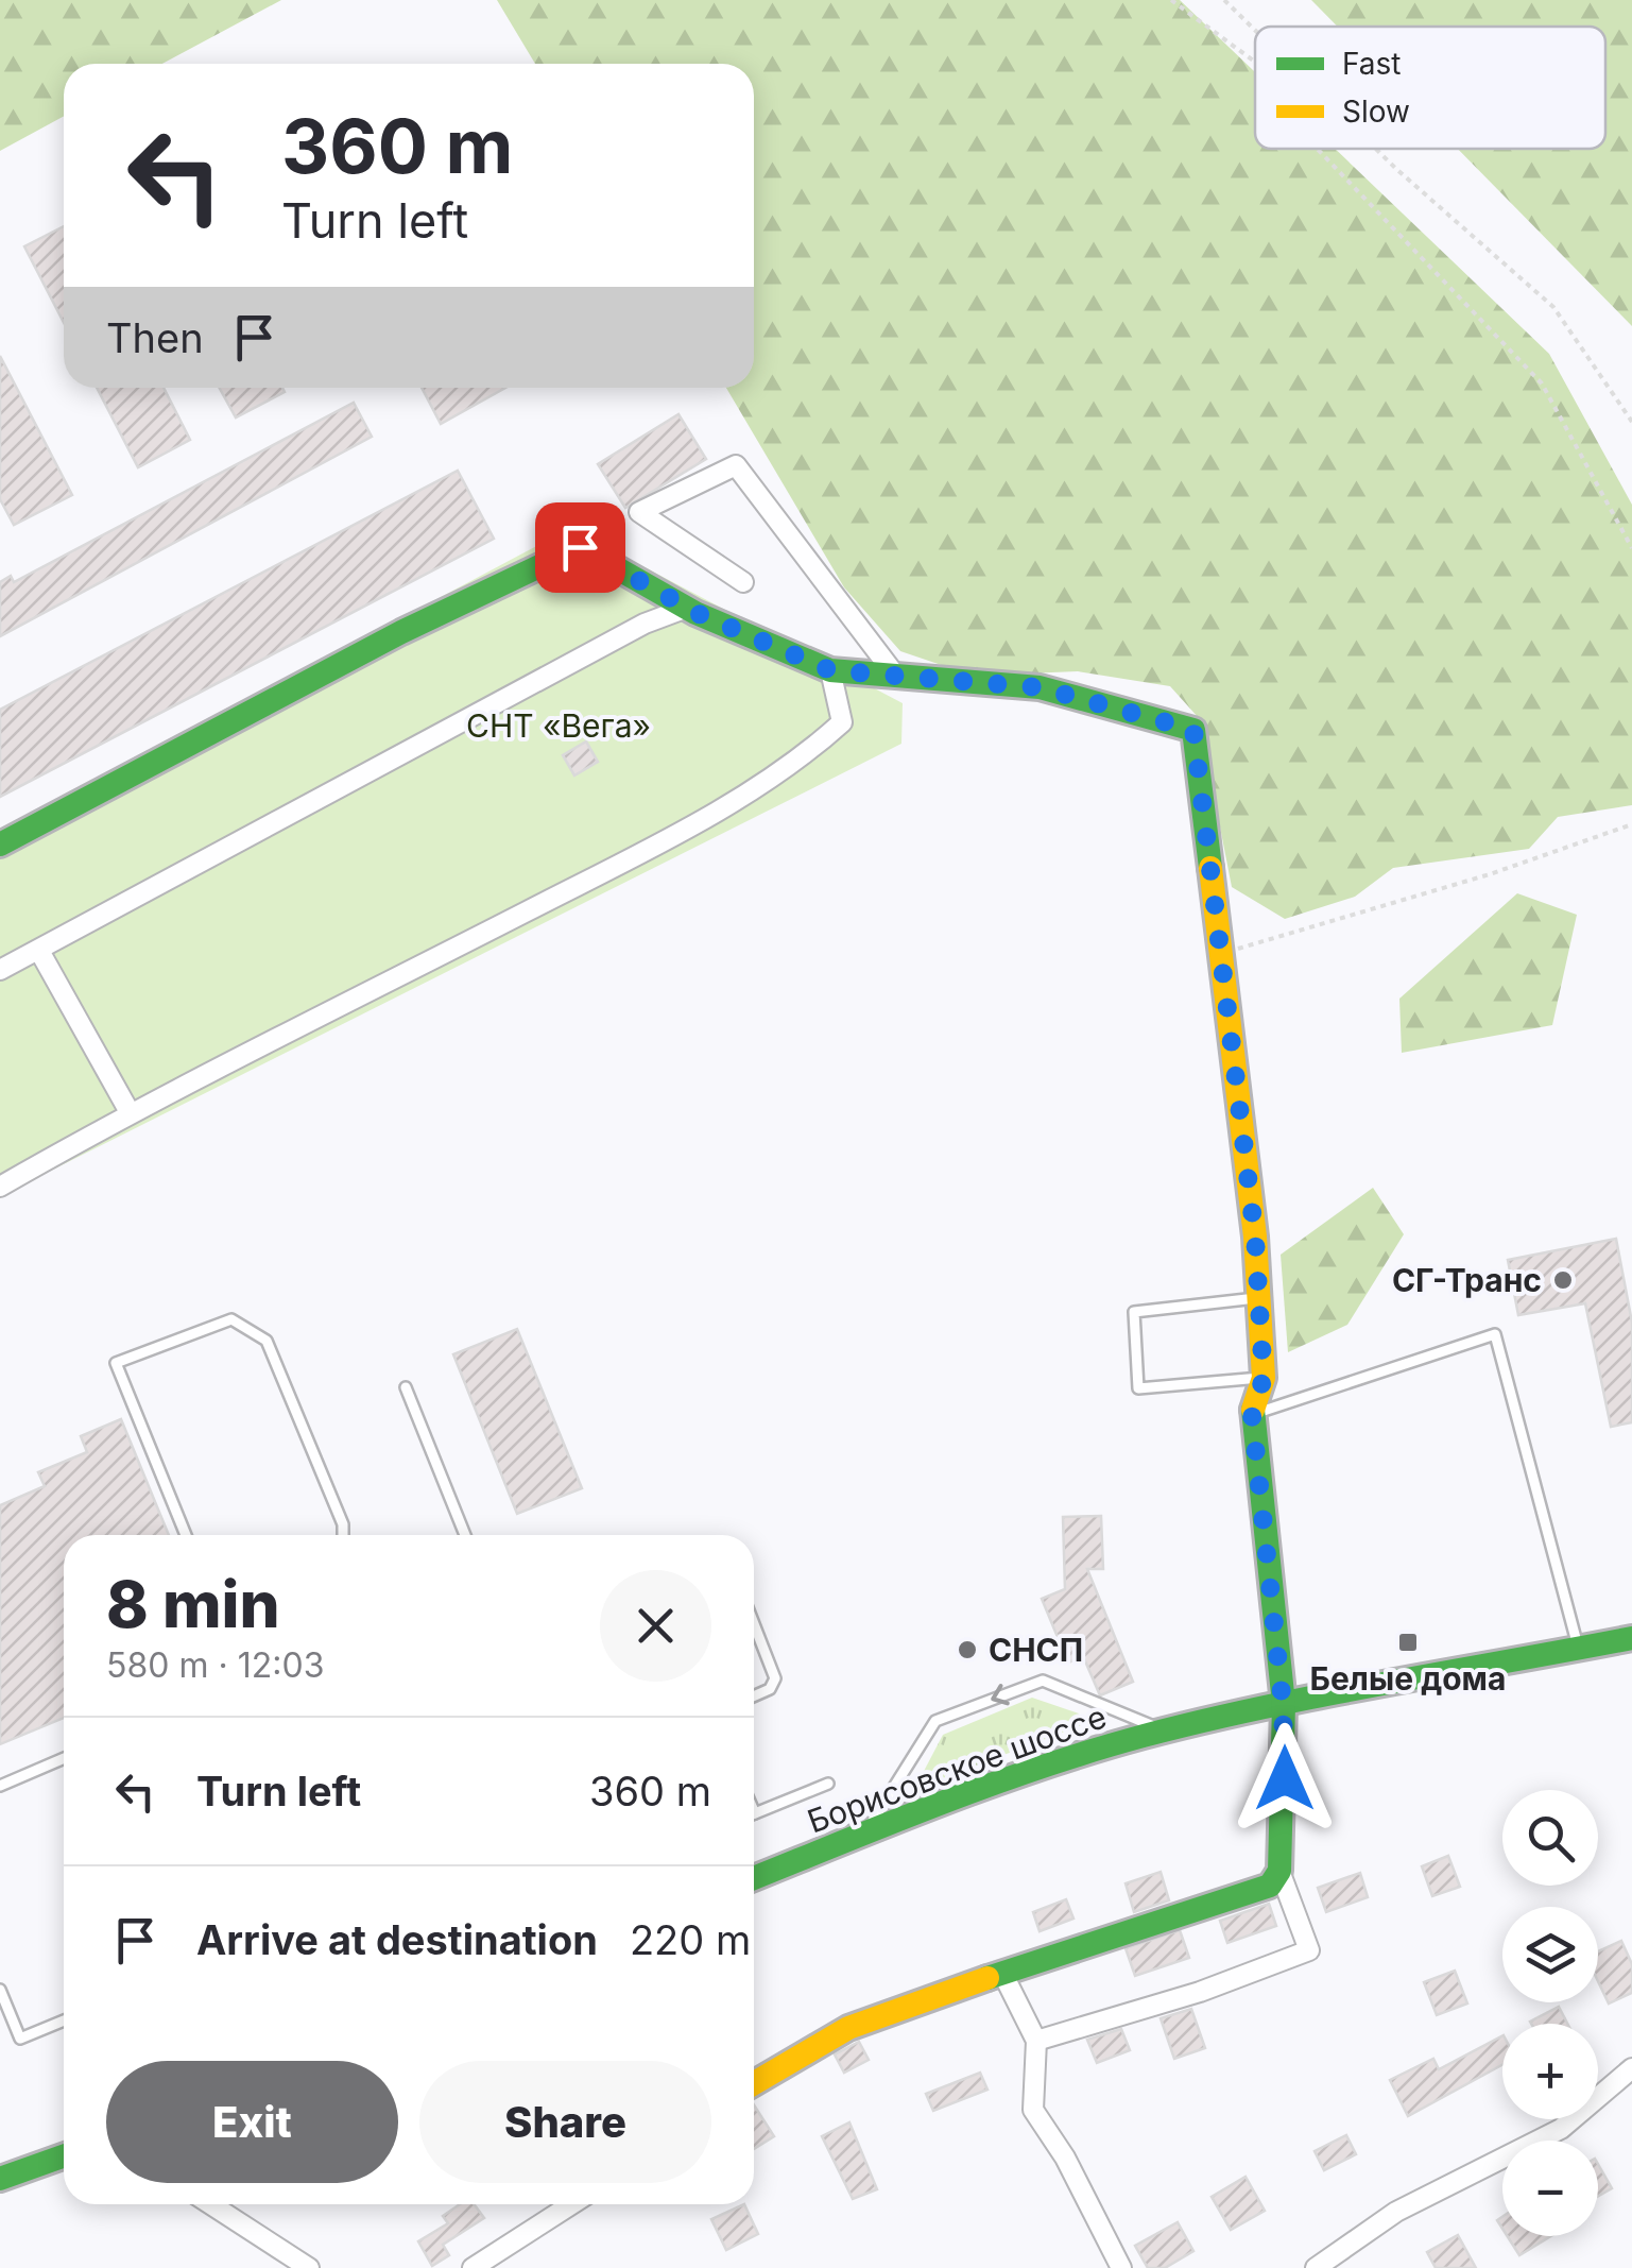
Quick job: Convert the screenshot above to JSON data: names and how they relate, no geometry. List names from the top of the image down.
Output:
{
  "streets": {
    "street": ["Борисовское шоссе"]
  },
  "parks": ["СНТ «Вега»"],
  "places": {
    "other": ["СГ-Транс", "СНСП"],
    "transit": ["Белые дома"]
  },
  "legend": ["Fast", "Slow"],
  "page": {
    "turn": ["360 m", "Turn left"],
    "then": "Then",
    "heading": ["8 min", "580 m · 12:03"],
    "list": [
      {
        "name": "Turn left",
        "value": "360 m"
      },
      {
        "name": "Arrive at destination",
        "value": "220 m"
      }
    ],
    "map_buttons": ["+", "−"],
    "buttons": ["Exit", "Share"]
  }
}
